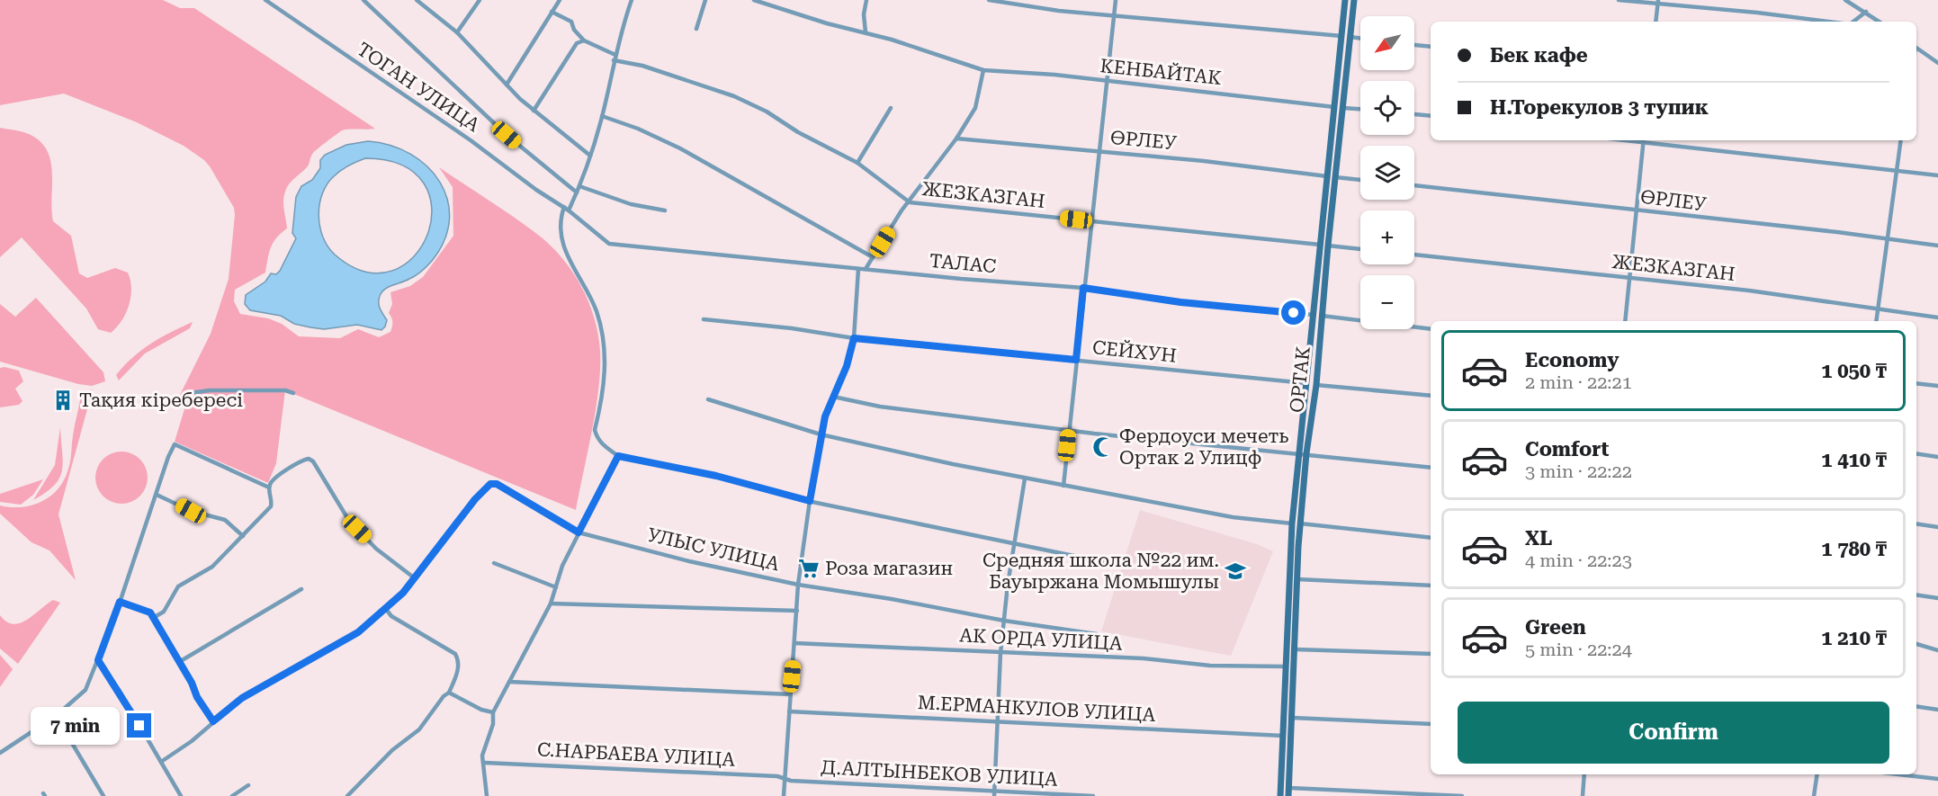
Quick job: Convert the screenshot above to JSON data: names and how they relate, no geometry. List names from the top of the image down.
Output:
{
  "streets": {
    "street": [
      "КЕНБАЙТАК",
      "ТОГАН УЛИЦА",
      "ӨРЛЕУ",
      "ЖЕЗКАЗГАН",
      "ТАЛАС",
      "СЕЙХУН",
      "ОРТАК",
      "УЛЫС УЛИЦА",
      "АК ОРДА УЛИЦА",
      "М.ЕРМАНКУЛОВ УЛИЦА",
      "С.НАРБАЕВА УЛИЦА",
      "Д.АЛТЫНБЕКОВ УЛИЦА"
    ]
  },
  "crossings": [
    ["КЕНБАЙТАК", "ОРТАК"],
    ["ТОГАН УЛИЦА", "ТАЛАС"],
    ["ӨРЛЕУ", "ОРТАК"],
    ["ЖЕЗКАЗГАН", "ОРТАК"],
    ["ТАЛАС", "ОРТАК"],
    ["СЕЙХУН", "ОРТАК"],
    ["ОРТАК", "АК ОРДА УЛИЦА"],
    ["ОРТАК", "М.ЕРМАНКУЛОВ УЛИЦА"],
    ["С.НАРБАЕВА УЛИЦА", "Д.АЛТЫНБЕКОВ УЛИЦА"]
  ],
  "places": {
    "building": ["Тақия кіребересі"],
    "mosque": ["Фердоуси мечеть Ортак 2 Улицф"],
    "supermarket": ["Роза магазин"],
    "school or university": ["Средняя школа №22 им. Бауыржана Момышулы"]
  },
  "north": "bottom left",
  "page": {
    "map_buttons": ["+", "−"],
    "banner": ["Бек кафе", "Н.Торекулов 3 тупик"],
    "list": [
      {
        "name": "Economy",
        "note": "2 min · 22:21",
        "value": "1 050 ₸"
      },
      {
        "name": "Comfort",
        "note": "3 min · 22:22",
        "value": "1 410 ₸"
      },
      {
        "name": "XL",
        "note": "4 min · 22:23",
        "value": "1 780 ₸"
      },
      {
        "name": "Green",
        "note": "5 min · 22:24",
        "value": "1 210 ₸"
      }
    ],
    "buttons": "Confirm",
    "bubble": "7 min"
  }
}
